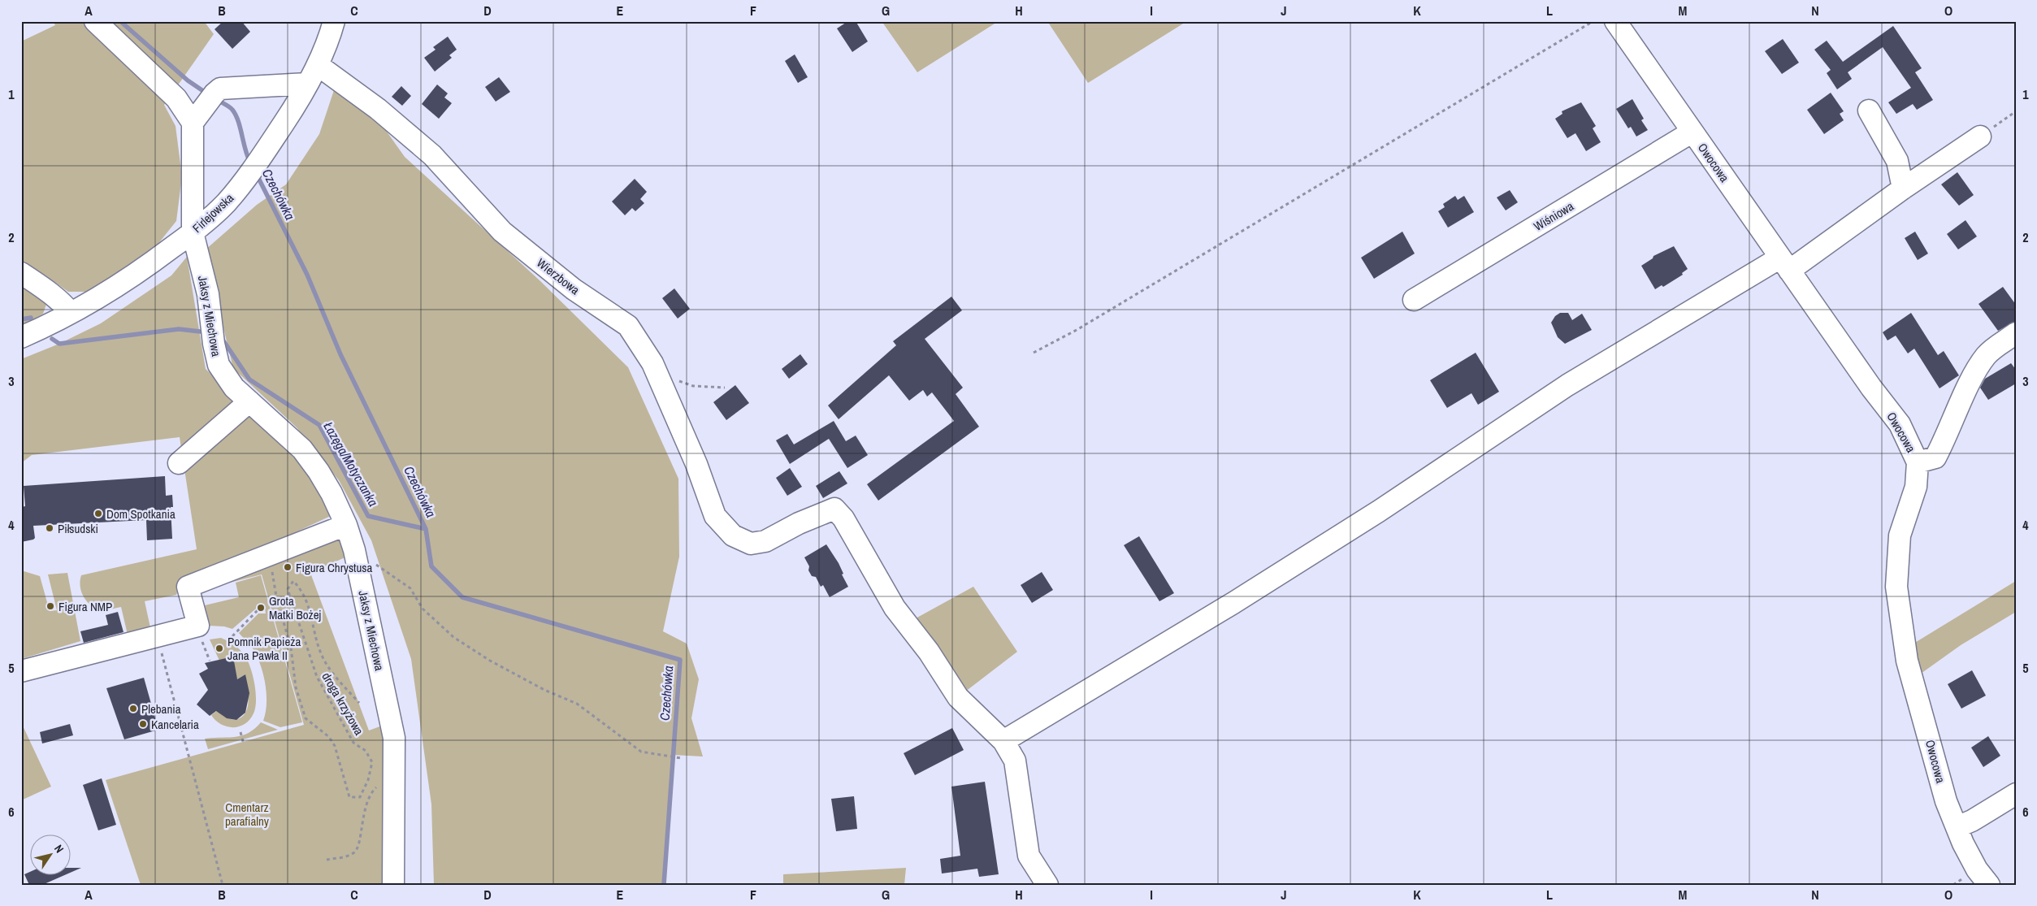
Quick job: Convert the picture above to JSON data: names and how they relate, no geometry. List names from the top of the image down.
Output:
{
  "streets": {
    "street": [
      "Owocowa",
      "Firlejowska",
      "Wiśniowa",
      "Wierzbowa",
      "Jaksy z Miechowa"
    ],
    "path": ["droga krzyżowa"]
  },
  "crossings": [
    ["Owocowa", "Wiśniowa"],
    ["Firlejowska", "Wierzbowa"],
    ["Firlejowska", "Jaksy z Miechowa"]
  ],
  "water": ["Czechówka", "Łazęga/Motyczanka"],
  "parks": ["Cmentarz parafialny"],
  "places": [
    "Dom Spotkania",
    "Piłsudski",
    "Figura Chrystusa",
    "Figura NMP",
    "Grota Matki Bożej",
    "Pomnik Papieża Jana Pawła II",
    "Plebania",
    "Kancelaria"
  ],
  "north": "top right",
  "grid": {
    "columns": [
      "A",
      "B",
      "C",
      "D",
      "E",
      "F",
      "G",
      "H",
      "I",
      "J",
      "K",
      "L",
      "M",
      "N",
      "O"
    ],
    "rows": [
      "1",
      "2",
      "3",
      "4",
      "5",
      "6"
    ]
  }
}
